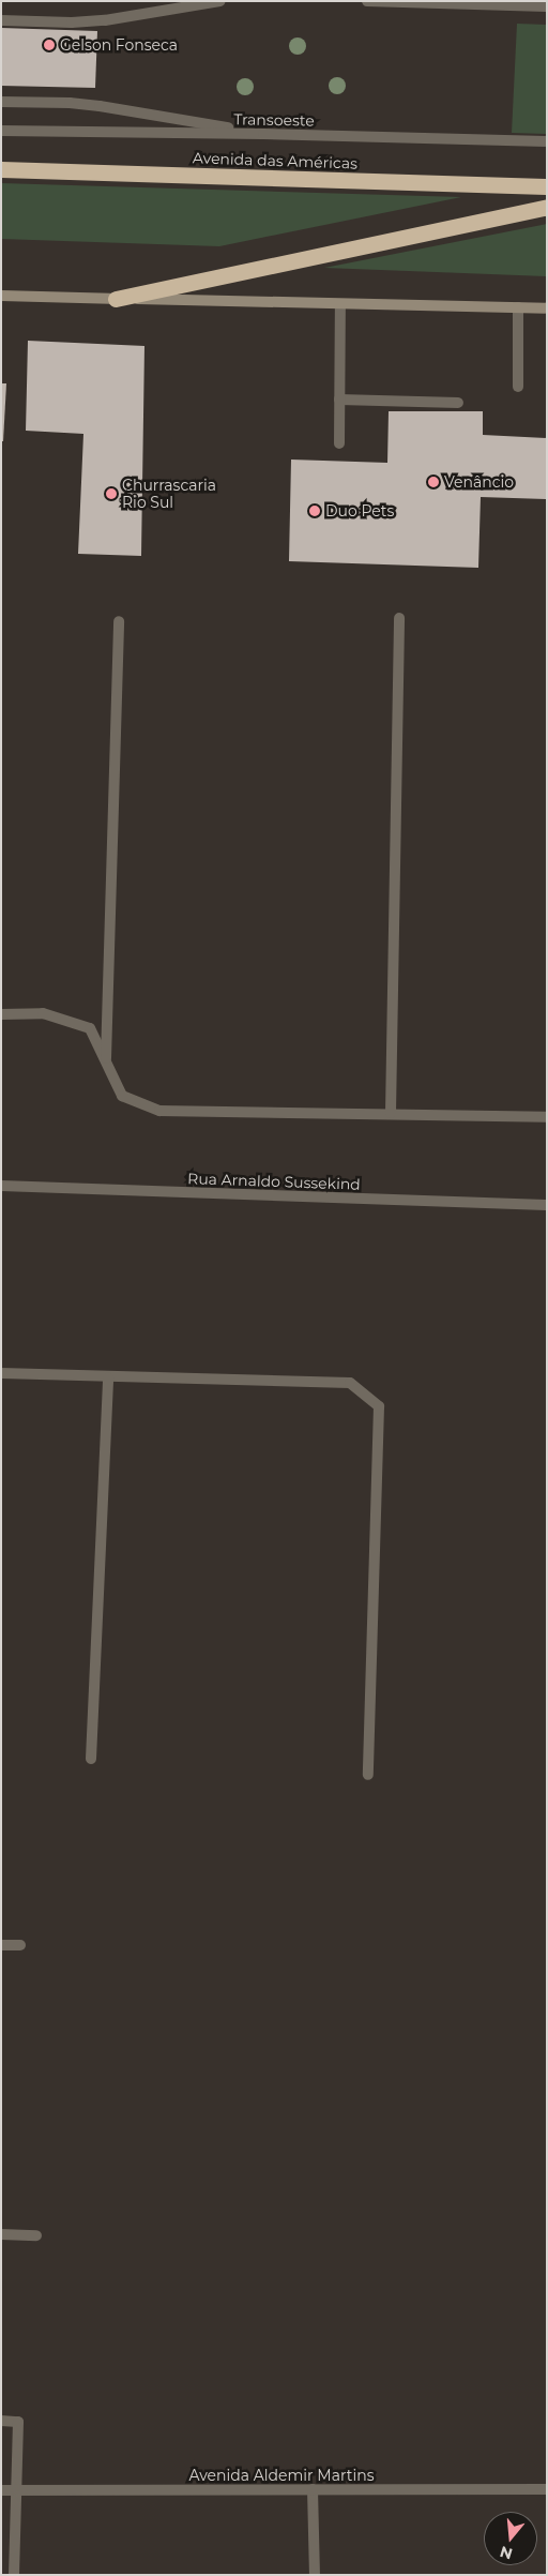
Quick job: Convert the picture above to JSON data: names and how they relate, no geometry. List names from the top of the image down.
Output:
{
  "streets": {
    "highway": ["Avenida das Américas"],
    "street": ["Transoeste", "Rua Arnaldo Sussekind", "Avenida Aldemir Martins"]
  },
  "places": [
    "Gelson Fonseca",
    "Venâncio",
    "Churrascaria Rio Sul",
    "Duo Pets"
  ],
  "north": "bottom"
}
